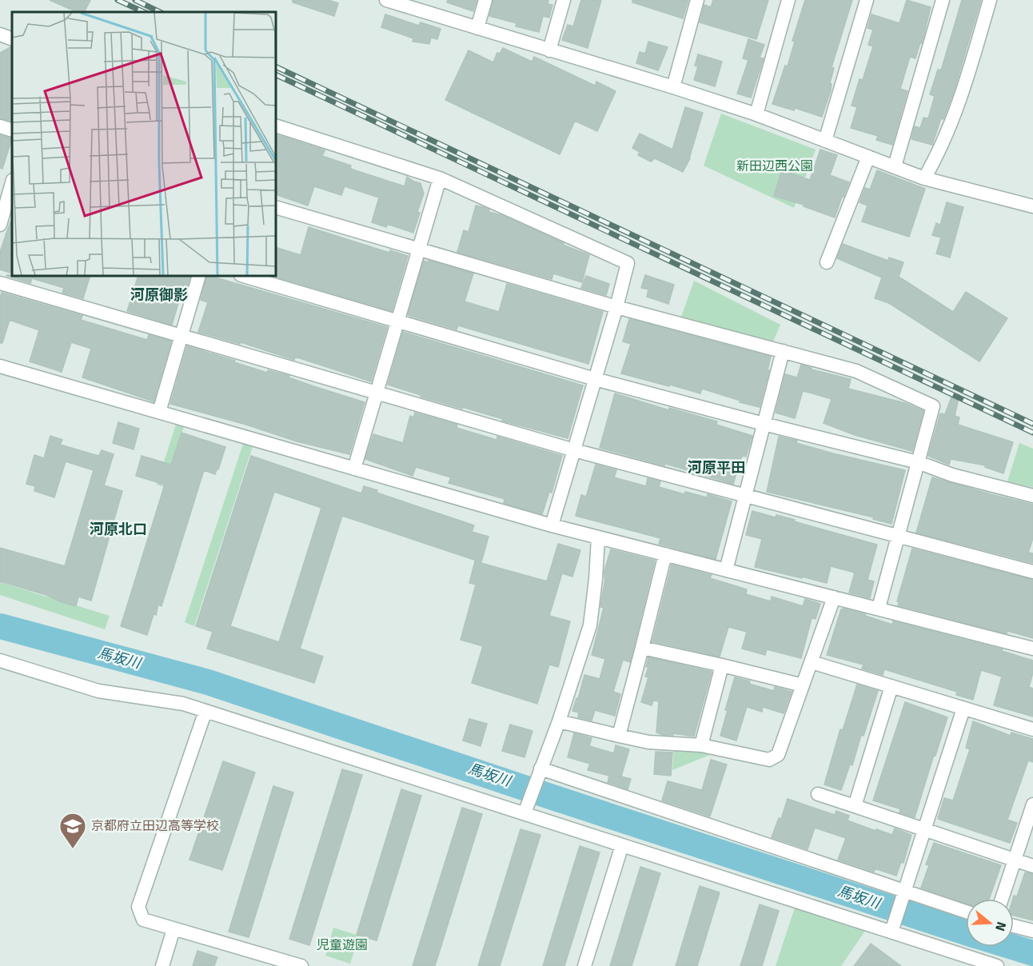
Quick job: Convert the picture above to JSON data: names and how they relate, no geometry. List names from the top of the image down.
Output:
{
  "districts": ["河原御影", "河原平田", "河原北口"],
  "water": ["馬坂川"],
  "parks": ["新田辺西公園", "児童遊園"],
  "places": {
    "school or university": ["京都府立田辺高等学校"]
  },
  "north": "right"
}
